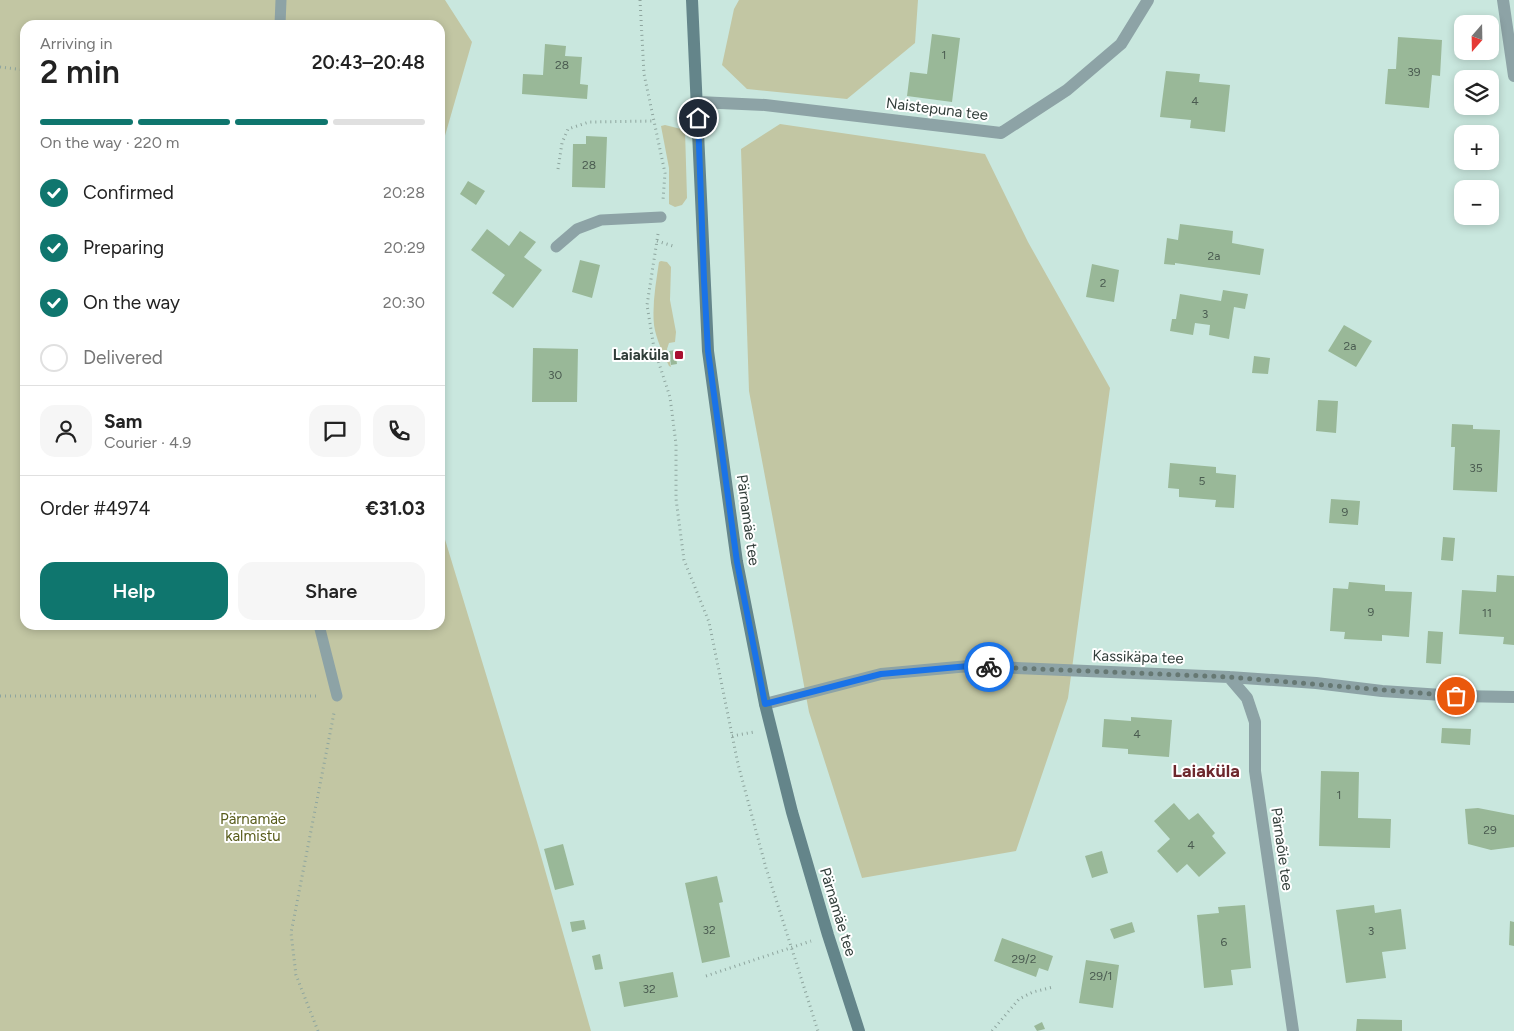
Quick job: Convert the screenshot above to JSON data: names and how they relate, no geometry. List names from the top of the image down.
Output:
{
  "streets": {
    "main road": ["Pärnamäe tee"],
    "street": ["Naistepuna tee", "Kassikäpa tee", "Pärnaõie tee"]
  },
  "crossings": [
    ["Naistepuna tee", "Pärnamäe tee"],
    ["Pärnamäe tee", "Kassikäpa tee"],
    ["Kassikäpa tee", "Pärnaõie tee"]
  ],
  "districts": ["Laiaküla"],
  "parks": ["Pärnamäe kalmistu"],
  "places": {
    "transit": ["Laiaküla"]
  },
  "house_numbers": [
    "1",
    "28",
    "39",
    "4",
    "28",
    "2a",
    "2",
    "3",
    "2a",
    "30",
    "35",
    "5",
    "9",
    "9",
    "11",
    "4",
    "1",
    "29",
    "4",
    "32",
    "3",
    "6",
    "29/2",
    "29/1",
    "32"
  ],
  "north": "bottom",
  "page": {
    "map_buttons": ["+", "−"],
    "heading": ["2 min", "Arriving in", "20:43–20:48"],
    "panel": [
      "Sam",
      "Courier · 4.9",
      "Order #4974",
      "€31.03"
    ],
    "bar": "On the way · 220 m",
    "list": [
      ["Confirmed", "20:28"],
      ["Preparing", "20:29"],
      ["On the way", "20:30"],
      "Delivered"
    ],
    "buttons": ["Help", "Share"]
  }
}
